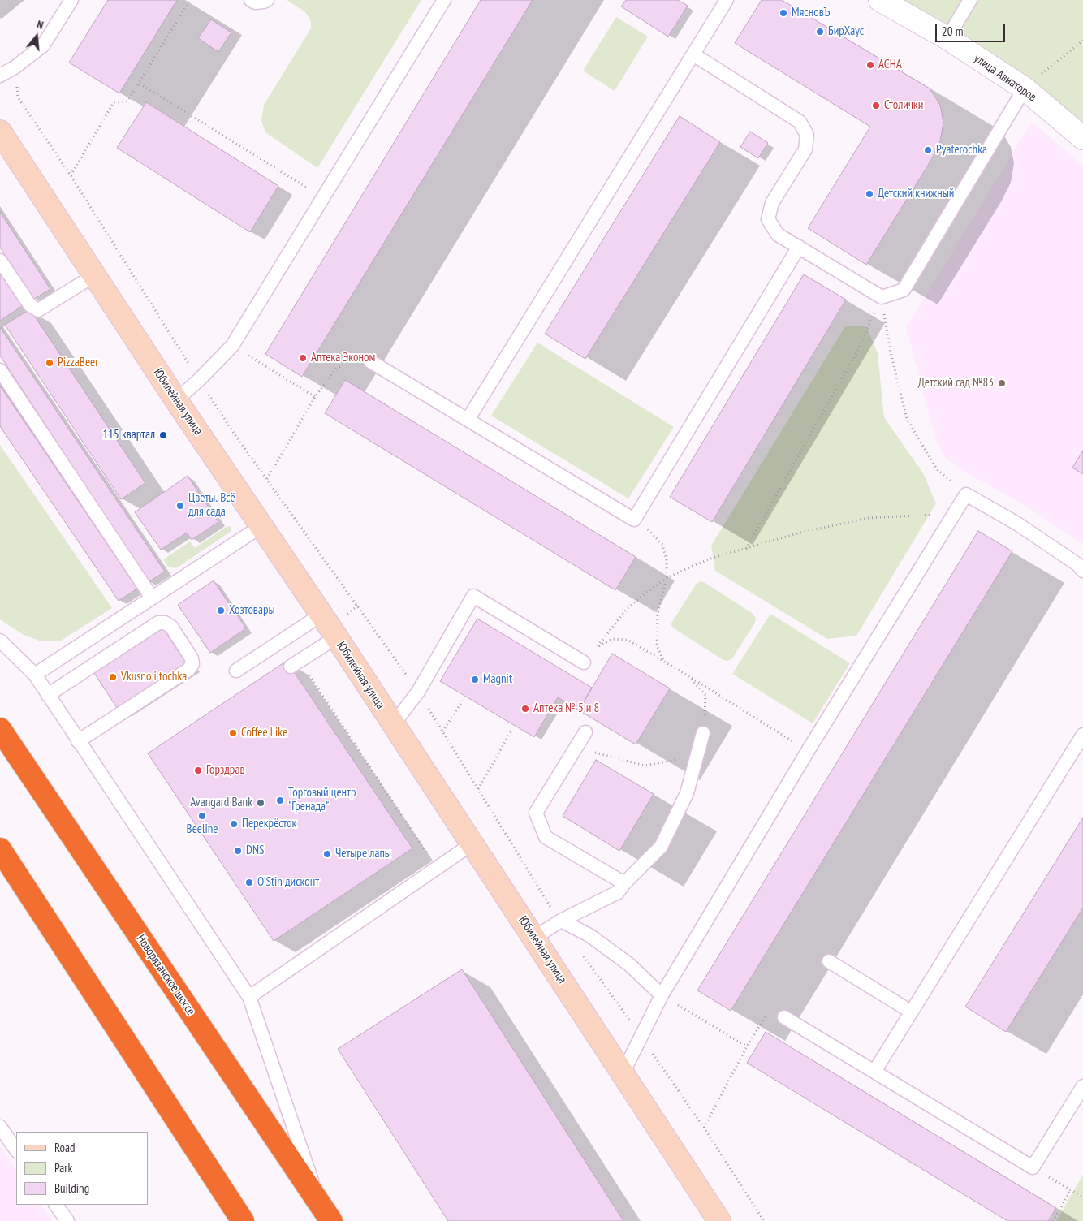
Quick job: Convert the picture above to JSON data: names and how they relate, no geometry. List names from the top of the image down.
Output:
{
  "streets": {
    "highway": ["Новорязанское шоссе"],
    "street": ["улица Авиаторов", "Юбилейная улица"]
  },
  "places": [
    "МясновЪ",
    "БирХаус",
    "АСНА",
    "Столички",
    "Pyaterochka",
    "Детский книжный",
    "Аптека Эконом",
    "PizzaBeer",
    "Детский сад №83",
    "115 квартал",
    "Цветы. Всё для сада",
    "Хозтовары",
    "Vkusno i tochka",
    "Magnit",
    "Аптека № 5 и 8",
    "Coffee Like",
    "Горздрав",
    "Торговый центр \"Гренада\"",
    "Avangard Bank",
    "Beeline",
    "Перекрёсток",
    "DNS",
    "Четыре лапы",
    "O'Stin дисконт"
  ],
  "legend": ["Road", "Park", "Building"],
  "scale_bar": "20 m",
  "north": "top"
}
